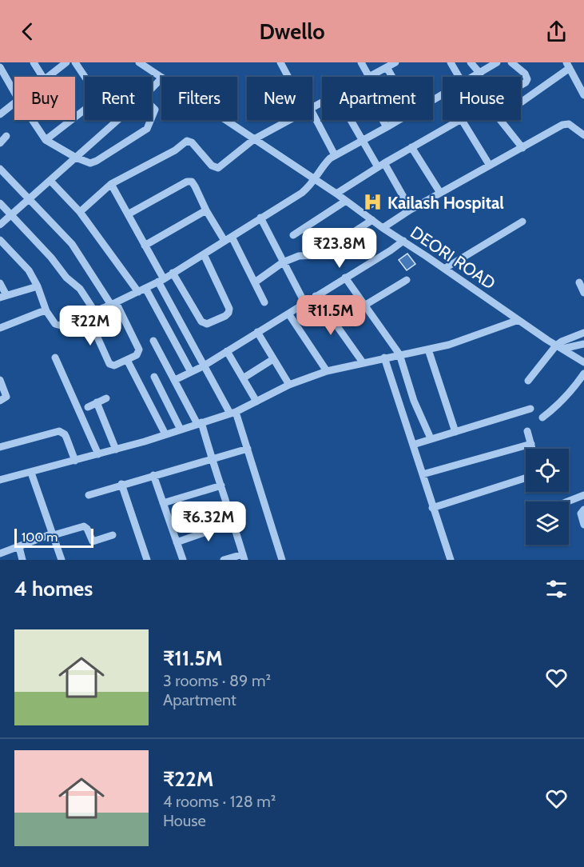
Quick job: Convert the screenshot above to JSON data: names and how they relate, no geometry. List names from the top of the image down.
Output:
{
  "streets": {
    "street": ["DEORI ROAD"]
  },
  "places": {
    "hospital": ["Kailash Hospital"]
  },
  "scale_bar": "100 m",
  "page": {
    "header": "Dwello",
    "chip": [
      "Buy",
      "Rent",
      "Filters",
      "New",
      "Apartment",
      "House"
    ],
    "price": [
      "₹23.8M",
      "₹11.5M",
      "₹22M",
      "₹6.32M"
    ],
    "scale": "100 m",
    "heading": "4 homes",
    "list": [
      {
        "name": "₹11.5M",
        "note": "3 rooms · 89 m² · Apartment"
      },
      {
        "name": "₹22M",
        "note": "4 rooms · 128 m² · House"
      }
    ]
  }
}
